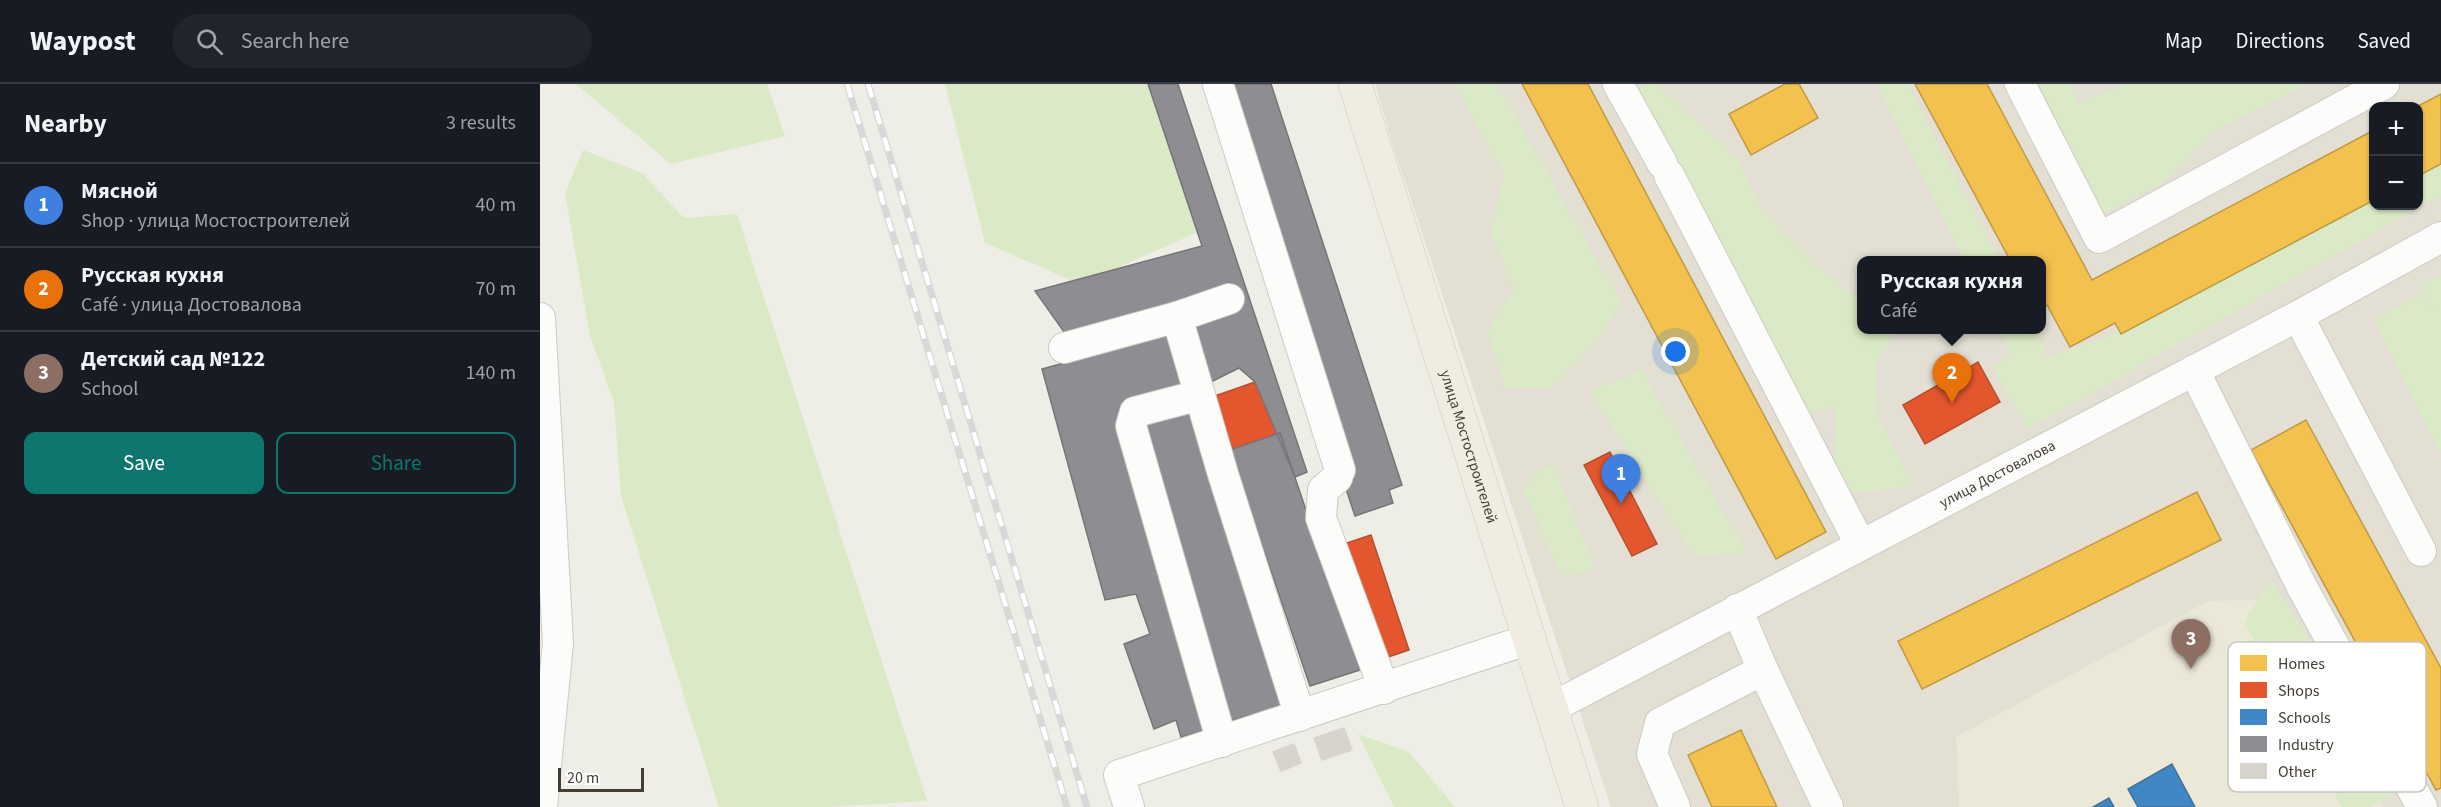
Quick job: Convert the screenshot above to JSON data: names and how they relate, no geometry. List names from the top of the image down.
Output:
{
  "streets": {
    "main road": ["улица Мостостроителей"],
    "street": ["улица Достовалова"]
  },
  "crossings": [
    ["улица Мостостроителей", "улица Достовалова"]
  ],
  "legend": [
    "Homes",
    "Shops",
    "Schools",
    "Industry",
    "Other"
  ],
  "scale_bar": "20 m",
  "page": {
    "header": "Waypost",
    "search": "Search here",
    "nav": ["Map", "Directions", "Saved"],
    "heading": ["Nearby", "3 results"],
    "map_buttons": ["+", "−"],
    "list": [
      {
        "mark": "1",
        "name": "Мясной",
        "note": "Shop · улица Мостостроителей",
        "value": "40 m"
      },
      {
        "mark": "2",
        "name": "Русская кухня",
        "note": "Café · улица Достовалова",
        "value": "70 m"
      },
      {
        "mark": "3",
        "name": "Детский сад №122",
        "note": "School",
        "value": "140 m"
      }
    ],
    "popup": ["Русская кухня", "Café"],
    "pins": ["2", "1", "3"],
    "buttons": ["Save", "Share"],
    "scale": "20 m"
  }
}
